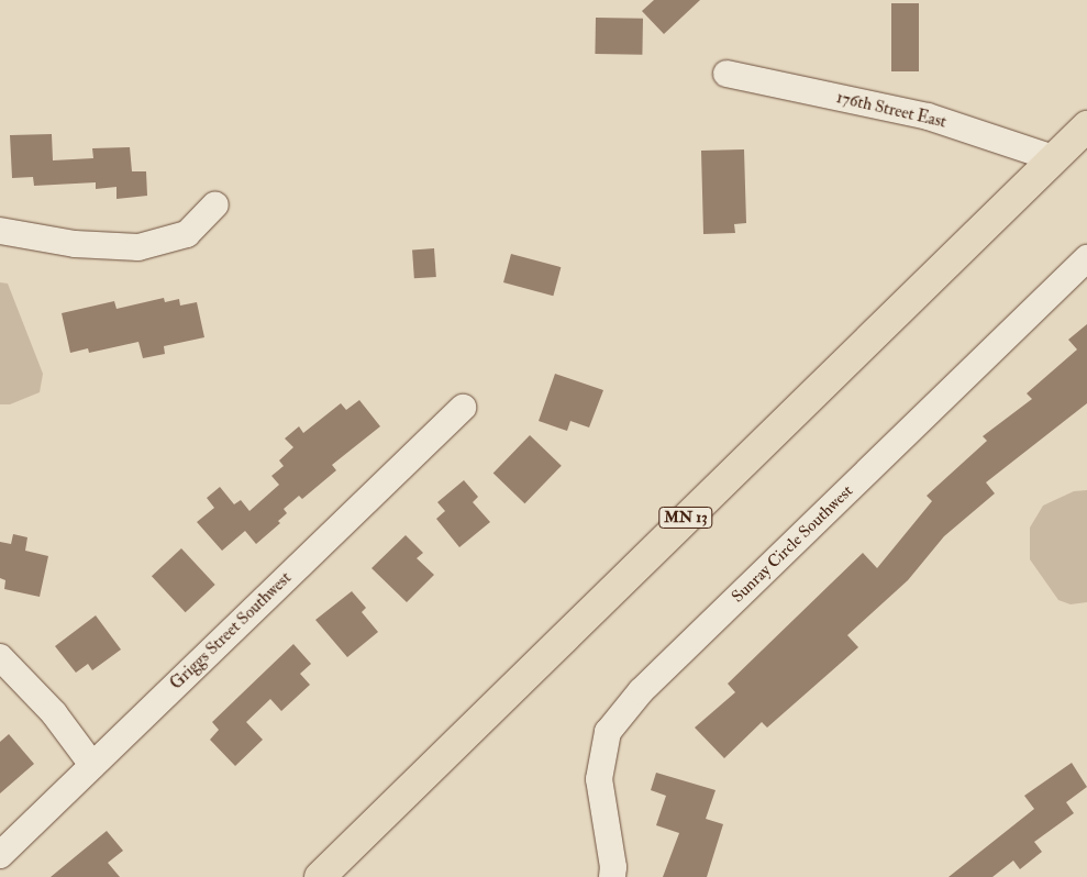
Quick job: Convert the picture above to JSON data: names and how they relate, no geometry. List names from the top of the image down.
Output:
{
  "streets": {
    "main road": ["MN 13"],
    "street": ["176th Street East", "Sunray Circle Southwest", "Griggs Street Southwest"]
  },
  "crossings": [
    ["176th Street East", "MN 13"]
  ]
}
